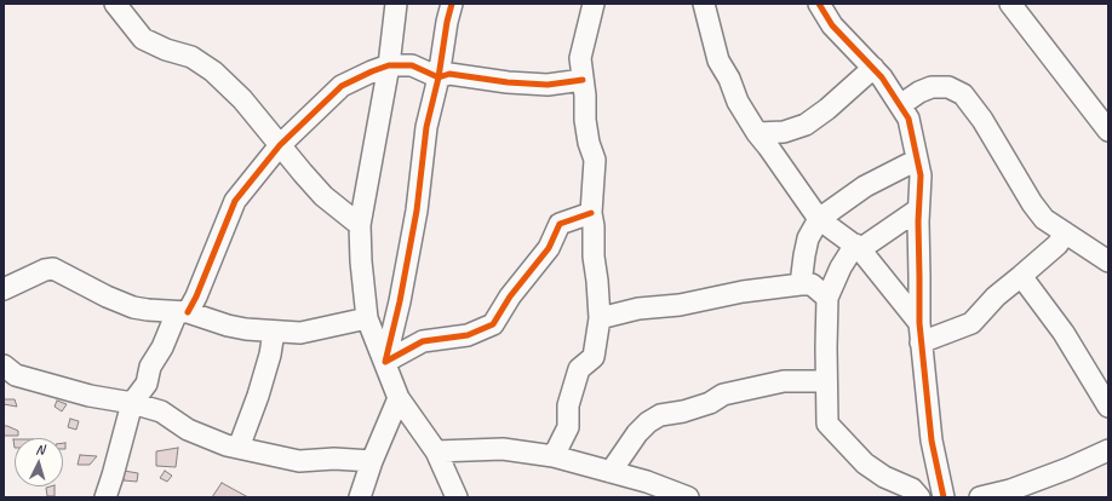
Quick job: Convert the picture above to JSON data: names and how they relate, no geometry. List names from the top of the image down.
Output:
{
  "north": "top"
}
